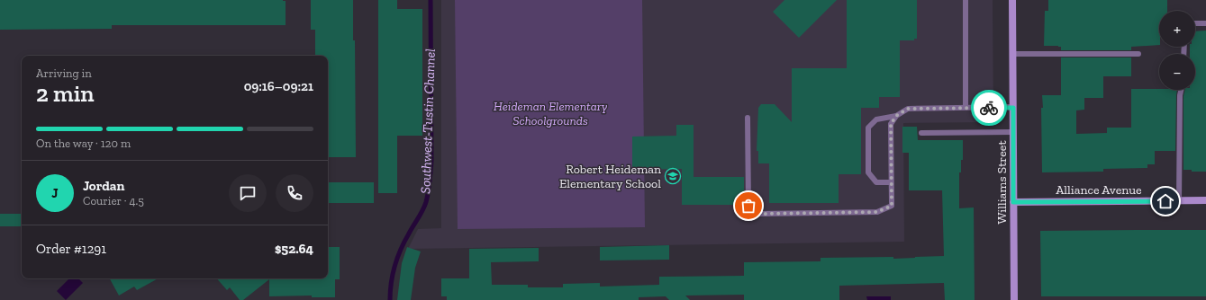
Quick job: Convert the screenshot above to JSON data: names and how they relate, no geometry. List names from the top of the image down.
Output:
{
  "streets": {
    "street": ["Williams Street", "Alliance Avenue"]
  },
  "crossings": [
    ["Williams Street", "Alliance Avenue"]
  ],
  "water": ["Southwest-Tustin Channel"],
  "parks": ["Heideman Elementary Schoolgrounds"],
  "places": {
    "school or university": ["Robert Heideman Elementary School"]
  },
  "page": {
    "map_buttons": ["+", "−"],
    "heading": ["2 min", "Arriving in", "09:16–09:21"],
    "panel": [
      "Jordan",
      "Courier · 4.5",
      "Order #1291",
      "$52.64"
    ],
    "bar": "On the way · 120 m",
    "round": "J"
  }
}
